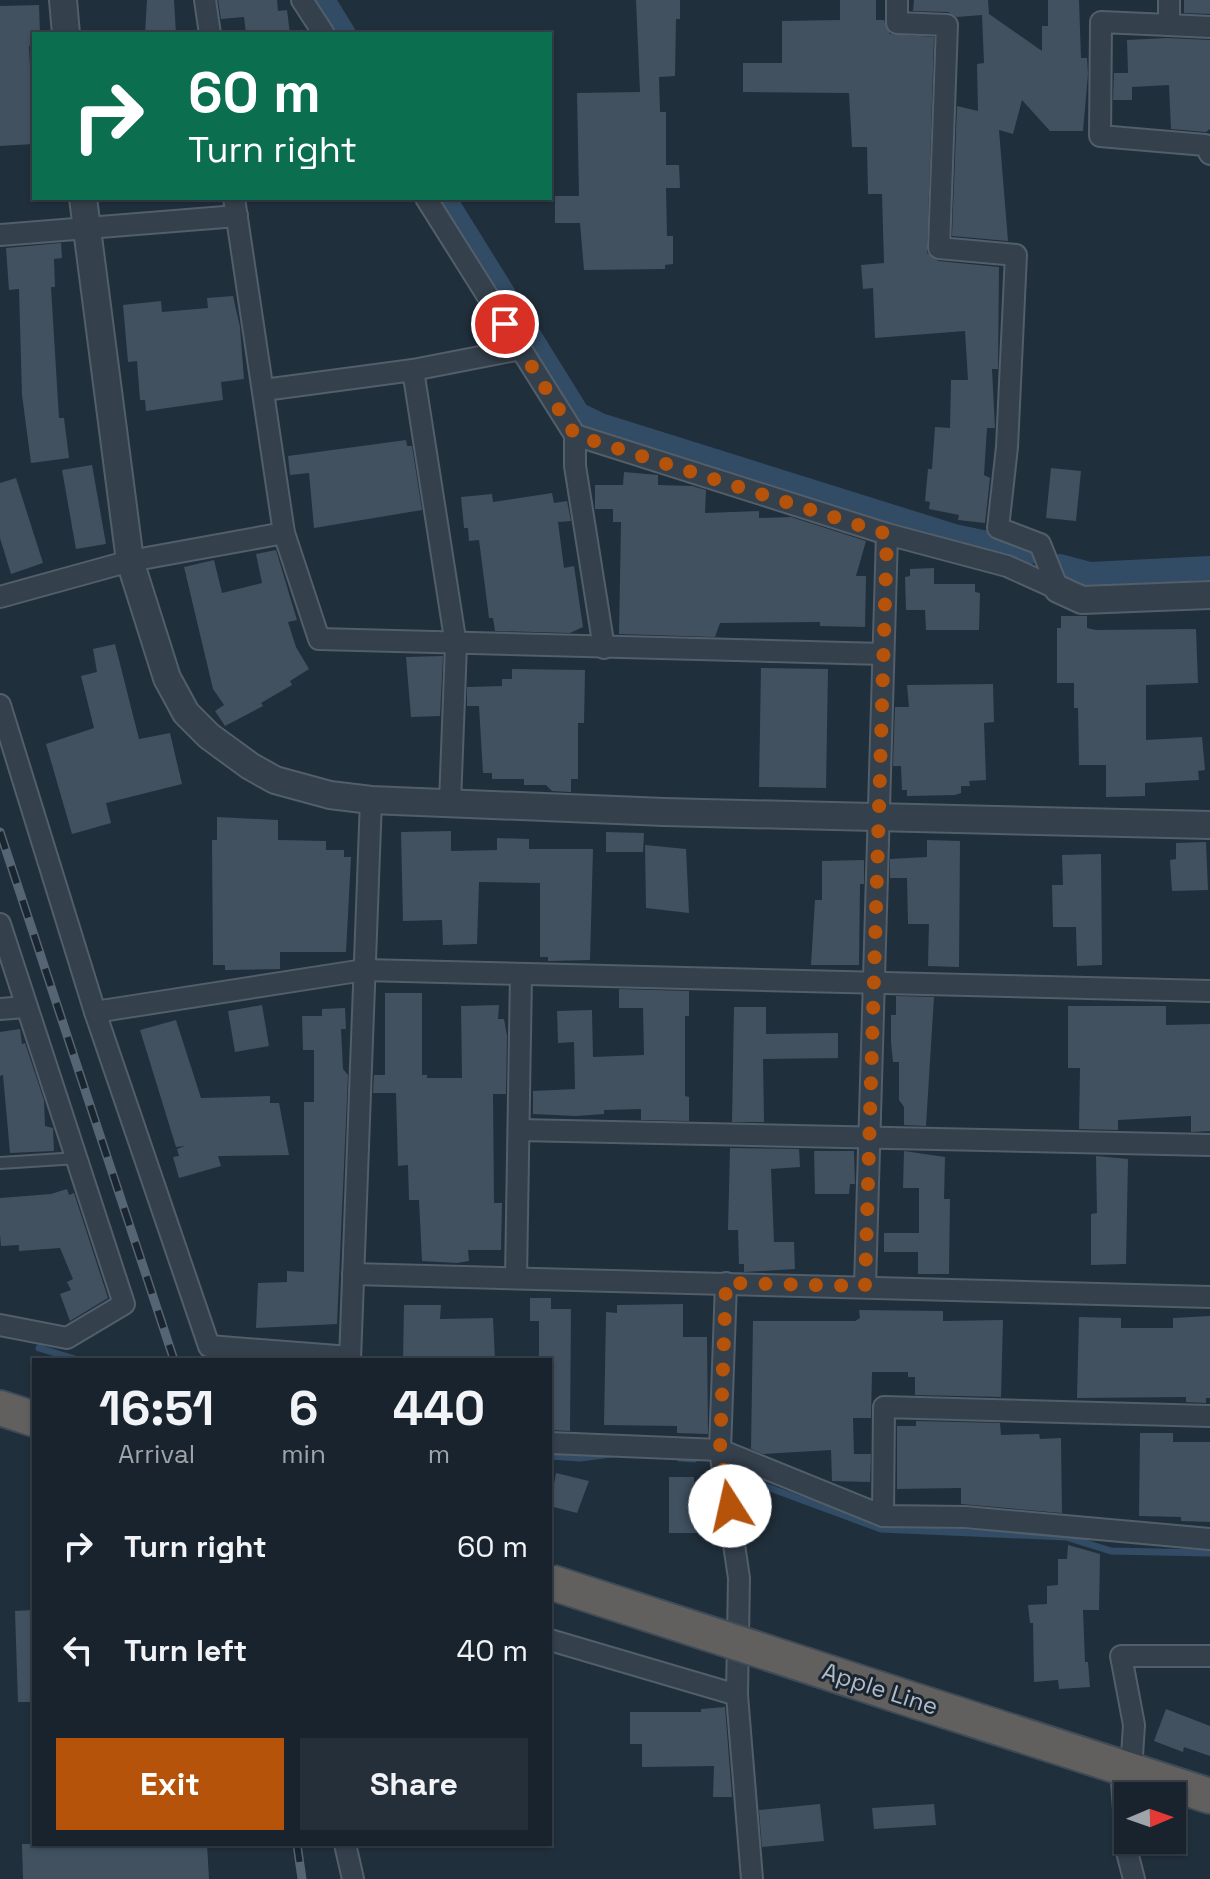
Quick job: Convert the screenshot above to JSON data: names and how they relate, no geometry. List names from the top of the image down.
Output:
{
  "streets": {
    "highway": ["Apple Line"]
  },
  "north": "right",
  "page": {
    "turn": ["60 m", "Turn right"],
    "eta": [
      "16:51",
      "Arrival",
      "6",
      "min",
      "440",
      "m"
    ],
    "list": [
      {
        "name": "Turn right",
        "value": "60 m"
      },
      {
        "name": "Turn left",
        "value": "40 m"
      }
    ],
    "buttons": ["Exit", "Share"]
  }
}
